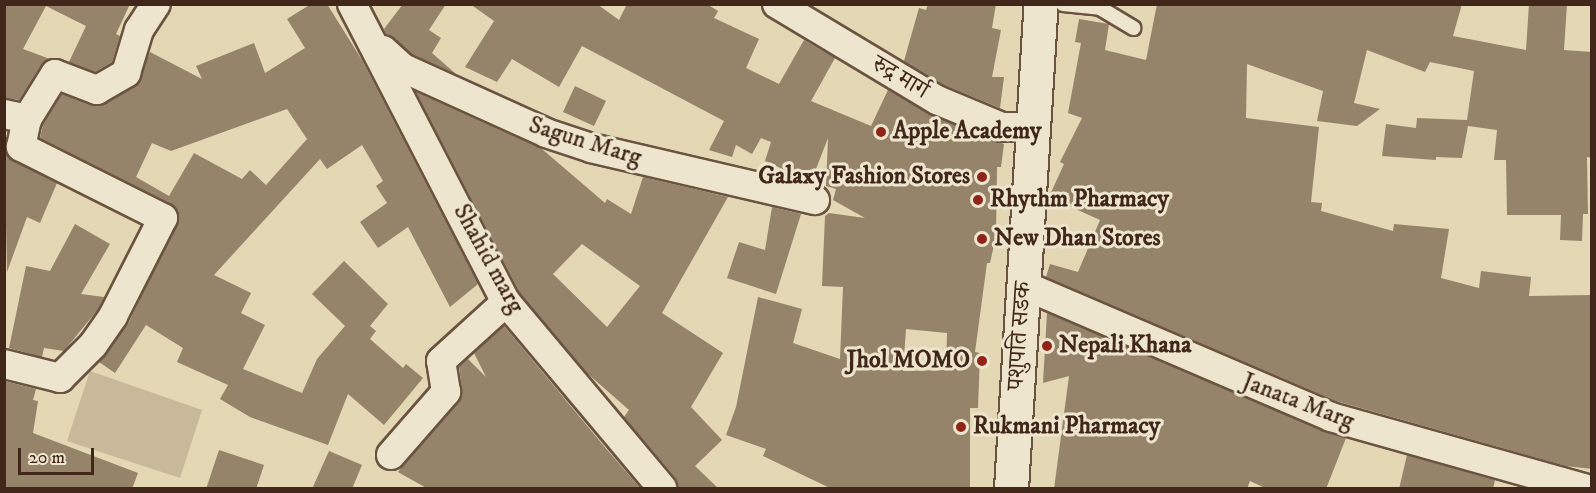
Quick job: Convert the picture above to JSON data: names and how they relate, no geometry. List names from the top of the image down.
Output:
{
  "streets": {
    "main road": ["पशुपति सडक"],
    "street": [
      "रुद्र मार्ग",
      "Sagun Marg",
      "Shahid marg",
      "Janata Marg"
    ]
  },
  "crossings": [
    ["रुद्र मार्ग", "पशुपति सडक"],
    ["Sagun Marg", "Shahid marg"],
    ["पशुपति सडक", "Janata Marg"]
  ],
  "places": [
    "Apple Academy",
    "Galaxy Fashion Stores",
    "Rhythm Pharmacy",
    "New Dhan Stores",
    "Nepali Khana",
    "Jhol MOMO",
    "Rukmani Pharmacy"
  ],
  "scale_bar": "20 m"
}
